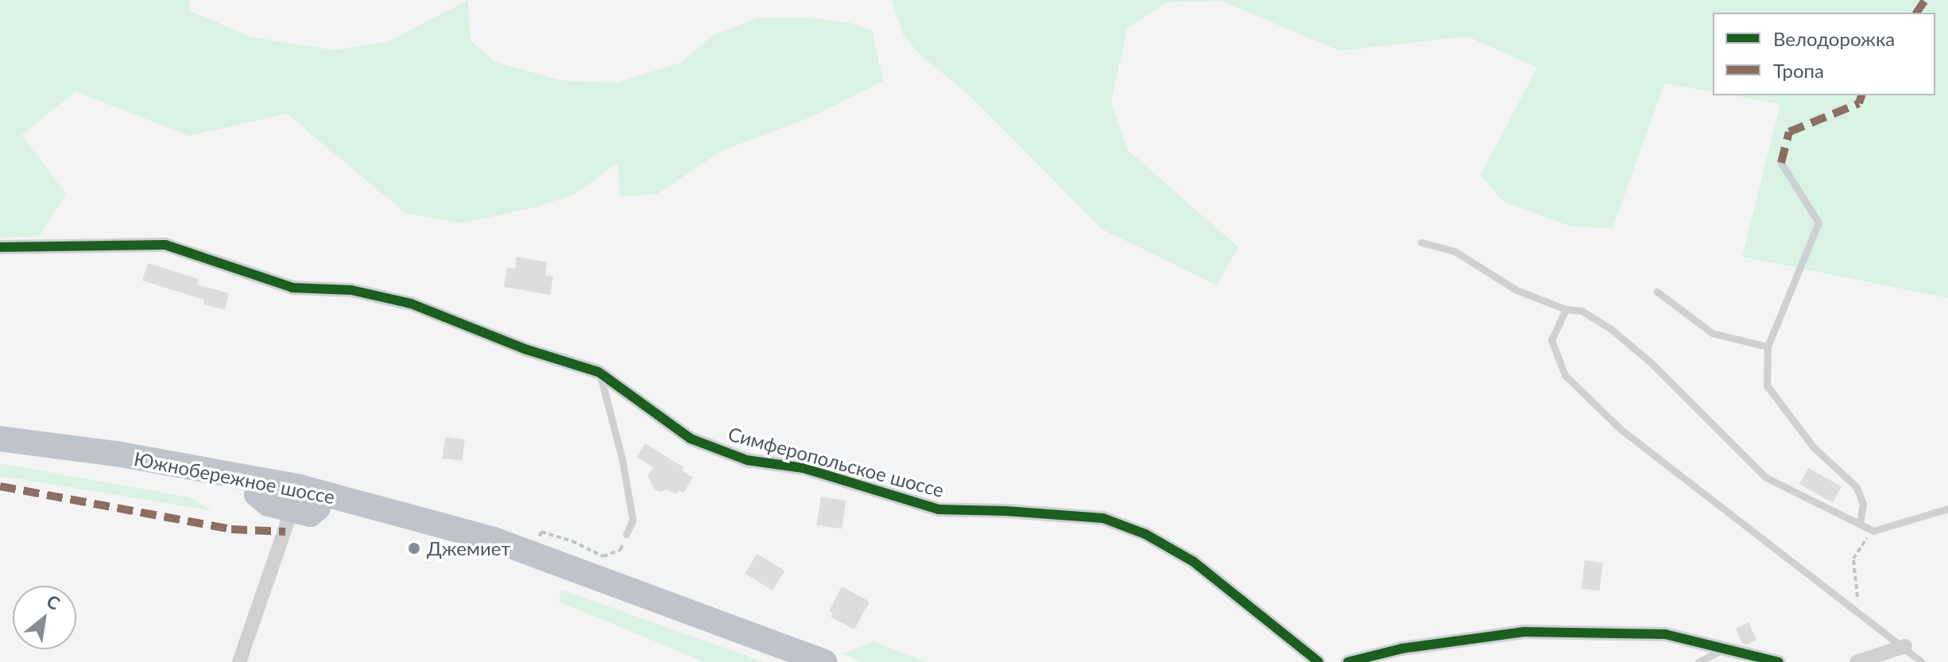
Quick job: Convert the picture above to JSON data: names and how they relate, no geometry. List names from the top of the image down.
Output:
{
  "streets": {
    "highway": ["Южнобережное шоссе"],
    "street": ["Симферопольское шоссе"]
  },
  "places": ["Джемиет"],
  "legend": ["Велодорожка", "Тропа"],
  "north": "top right"
}
